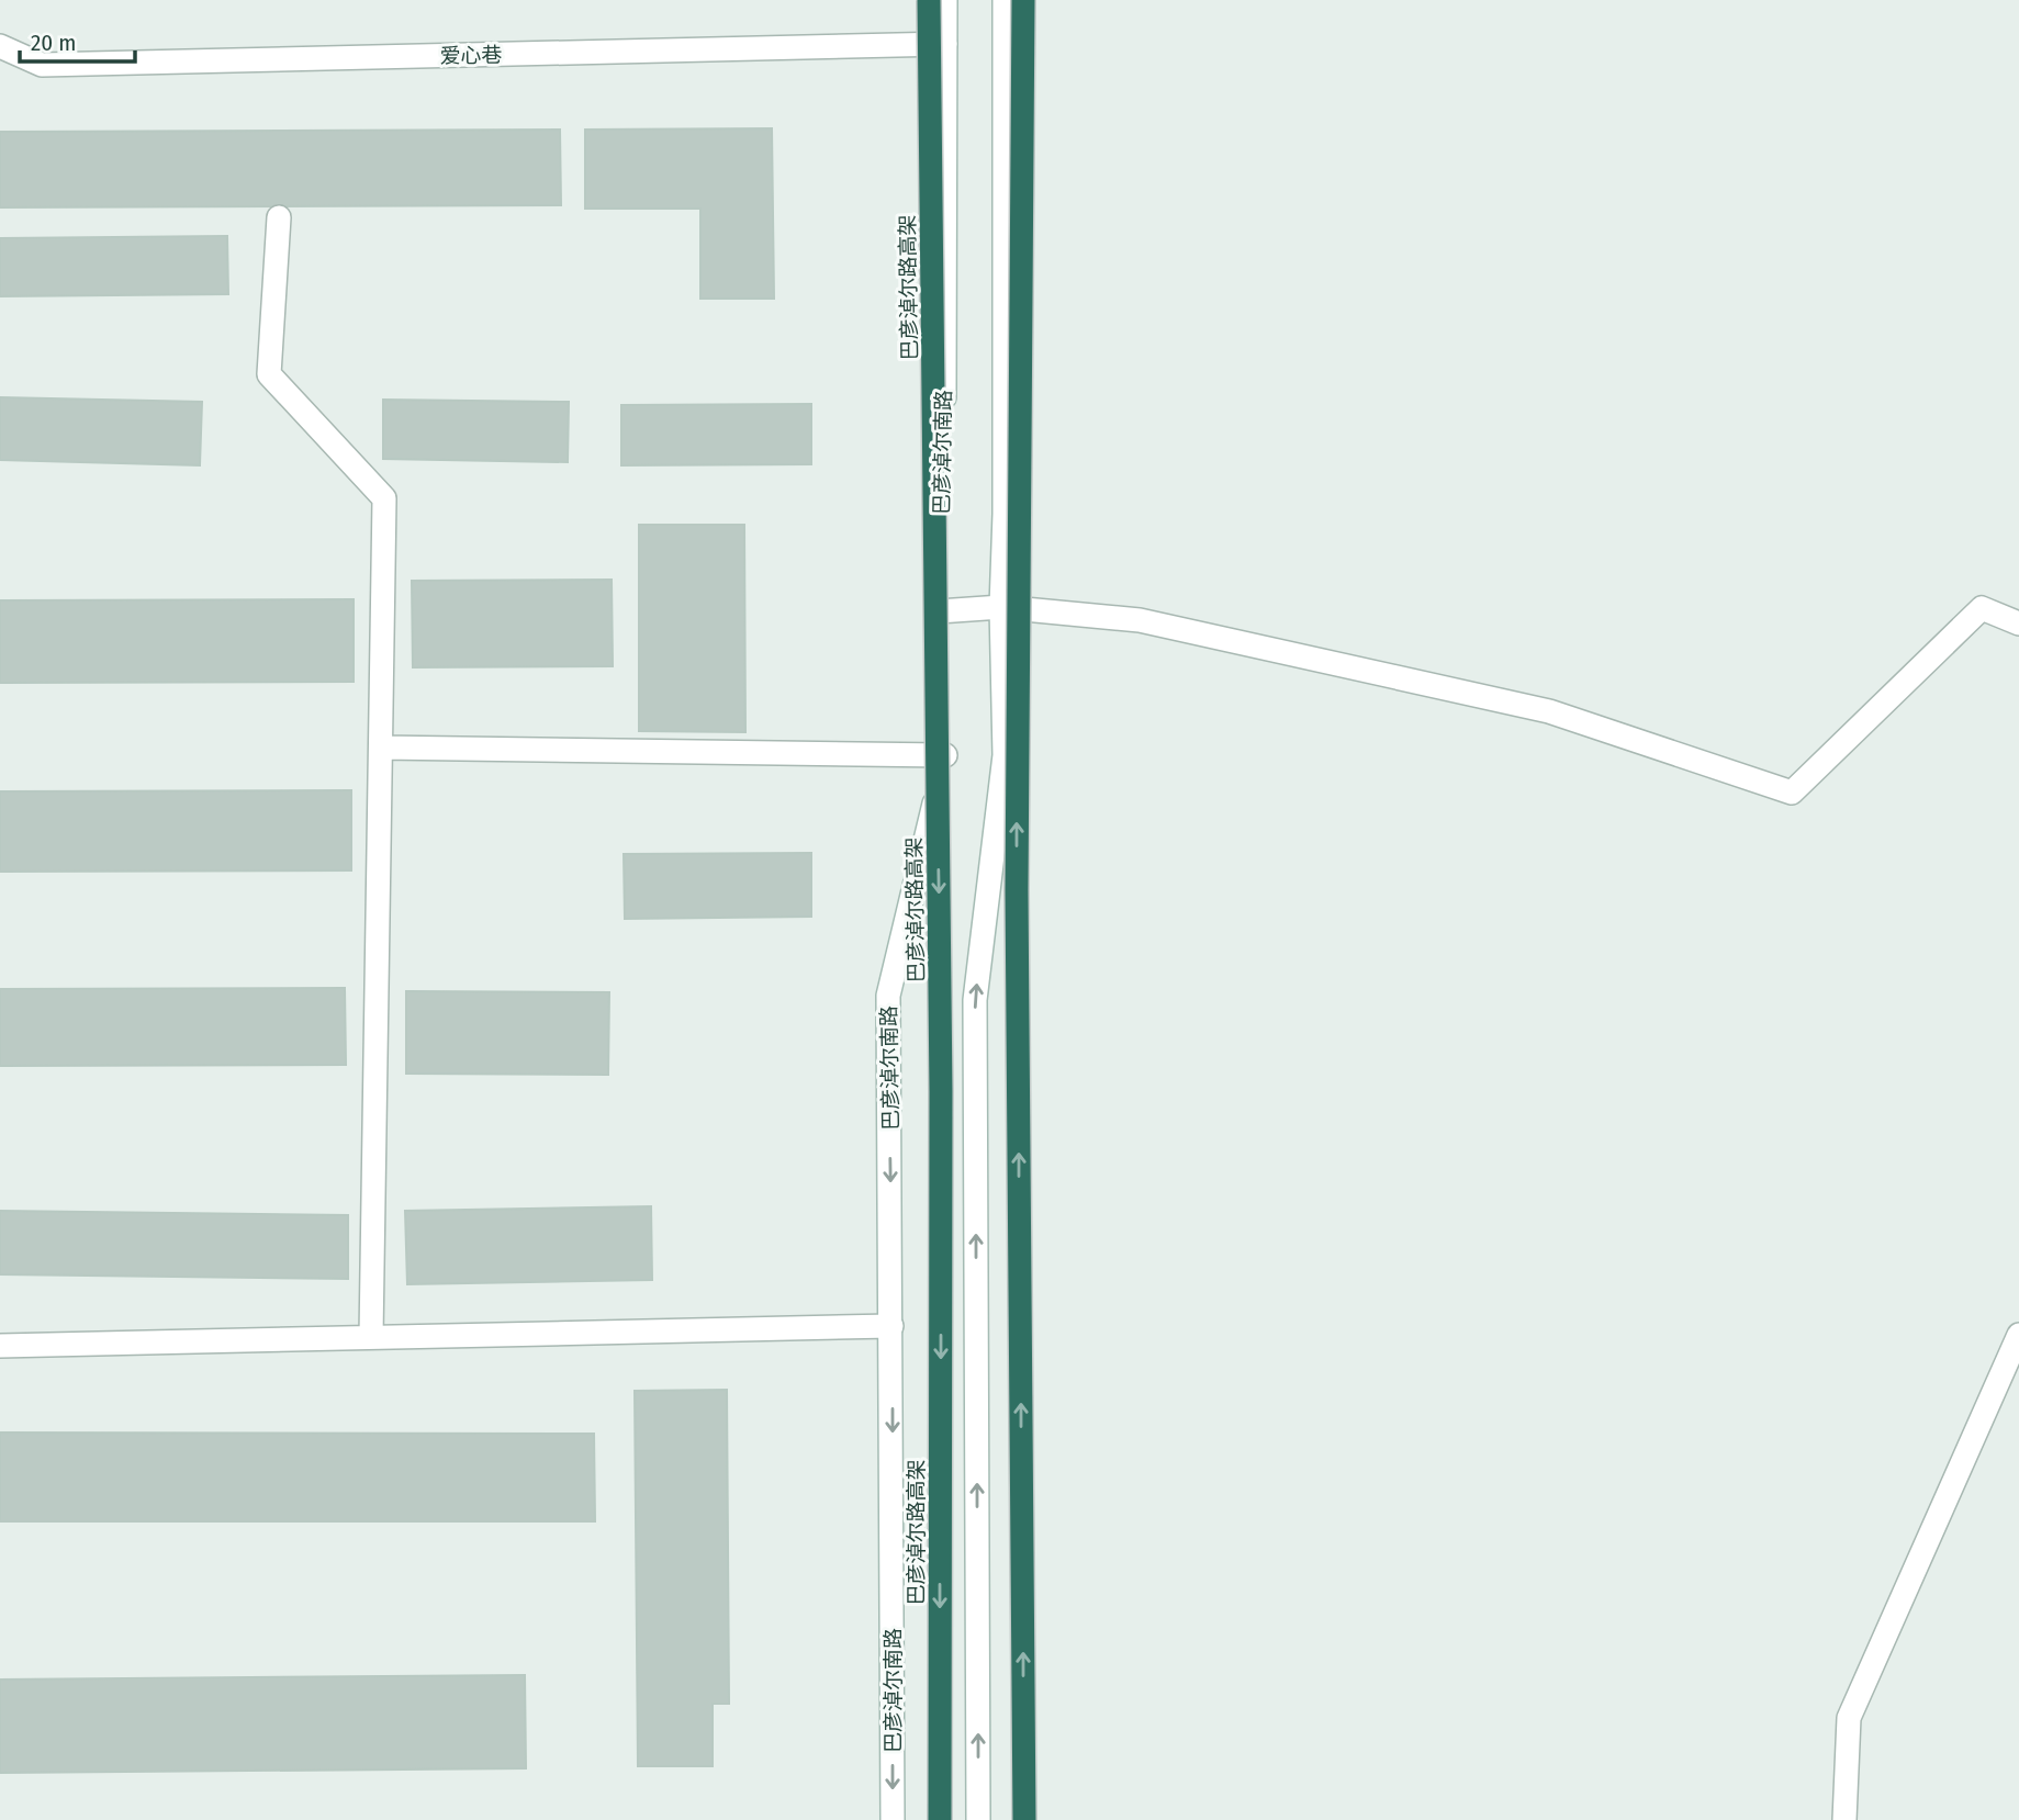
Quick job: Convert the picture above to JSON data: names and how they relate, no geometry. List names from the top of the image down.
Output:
{
  "streets": {
    "highway": ["巴彦淖尔路高架"],
    "street": ["爱心巷", "巴彦淖尔南路"]
  },
  "crossings": [
    ["爱心巷", "巴彦淖尔南路"]
  ],
  "scale_bar": "20 m"
}
